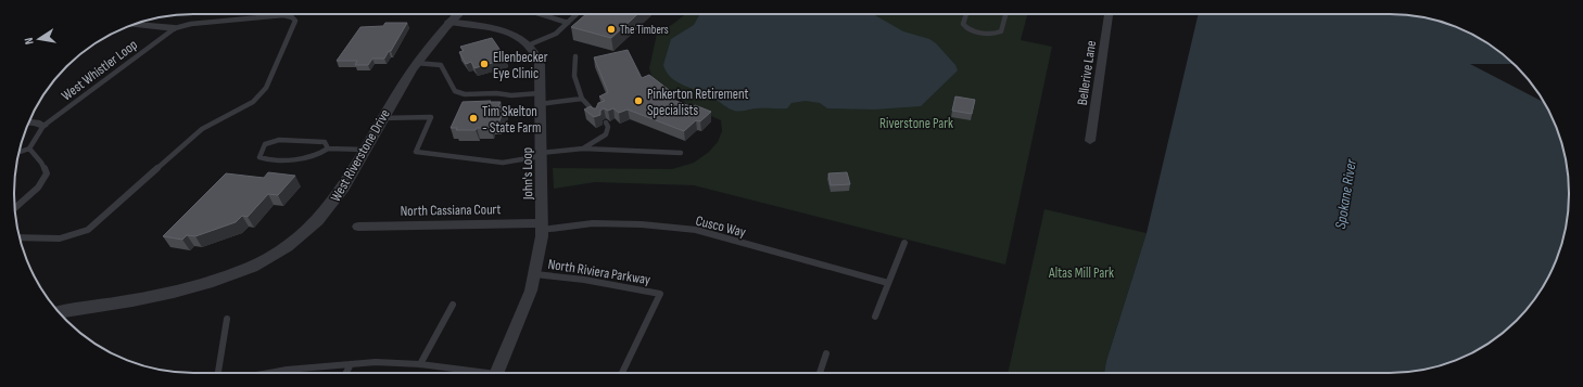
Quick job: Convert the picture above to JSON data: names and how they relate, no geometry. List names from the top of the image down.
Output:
{
  "streets": {
    "street": [
      "Bellerive Lane",
      "West Riverstone Drive",
      "John's Loop",
      "North Cassiana Court"
    ],
    "lane": ["West Whistler Loop", "Cusco Way", "North Riviera Parkway"]
  },
  "crossings": [
    ["West Riverstone Drive", "John's Loop"],
    ["John's Loop", "North Cassiana Court"],
    ["John's Loop", "Cusco Way"],
    ["John's Loop", "North Riviera Parkway"],
    ["North Cassiana Court", "Cusco Way"]
  ],
  "water": ["Spokane River"],
  "parks": ["Riverstone Park", "Altas Mill Park"],
  "places": [
    "The Timbers",
    "Ellenbecker Eye Clinic",
    "Pinkerton Retirement Specialists",
    "Tim Skelton - State Farm"
  ],
  "north": "left"
}
